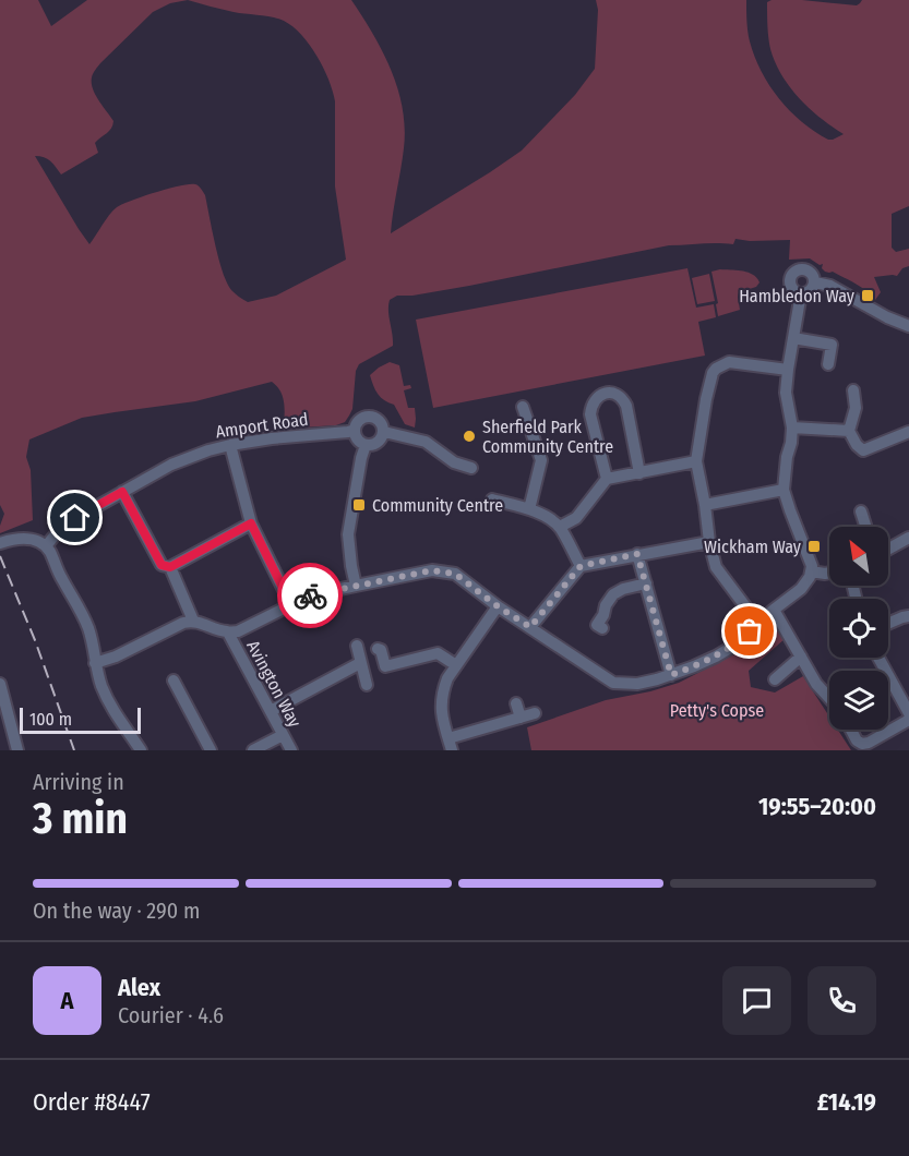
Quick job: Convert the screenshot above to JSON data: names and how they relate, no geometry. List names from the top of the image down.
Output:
{
  "streets": {
    "street": ["Amport Road", "Avington Way"]
  },
  "parks": ["Petty's Copse"],
  "places": {
    "transit": ["Hambledon Way", "Community Centre", "Wickham Way"],
    "other": ["Sherfield Park Community Centre"]
  },
  "scale_bar": "100 m",
  "north": "top left",
  "page": {
    "scale": "100 m",
    "heading": ["3 min", "Arriving in", "19:55–20:00"],
    "panel": [
      "Alex",
      "Courier · 4.6",
      "Order #8447",
      "£14.19"
    ],
    "bar": "On the way · 290 m",
    "round": "A"
  }
}
